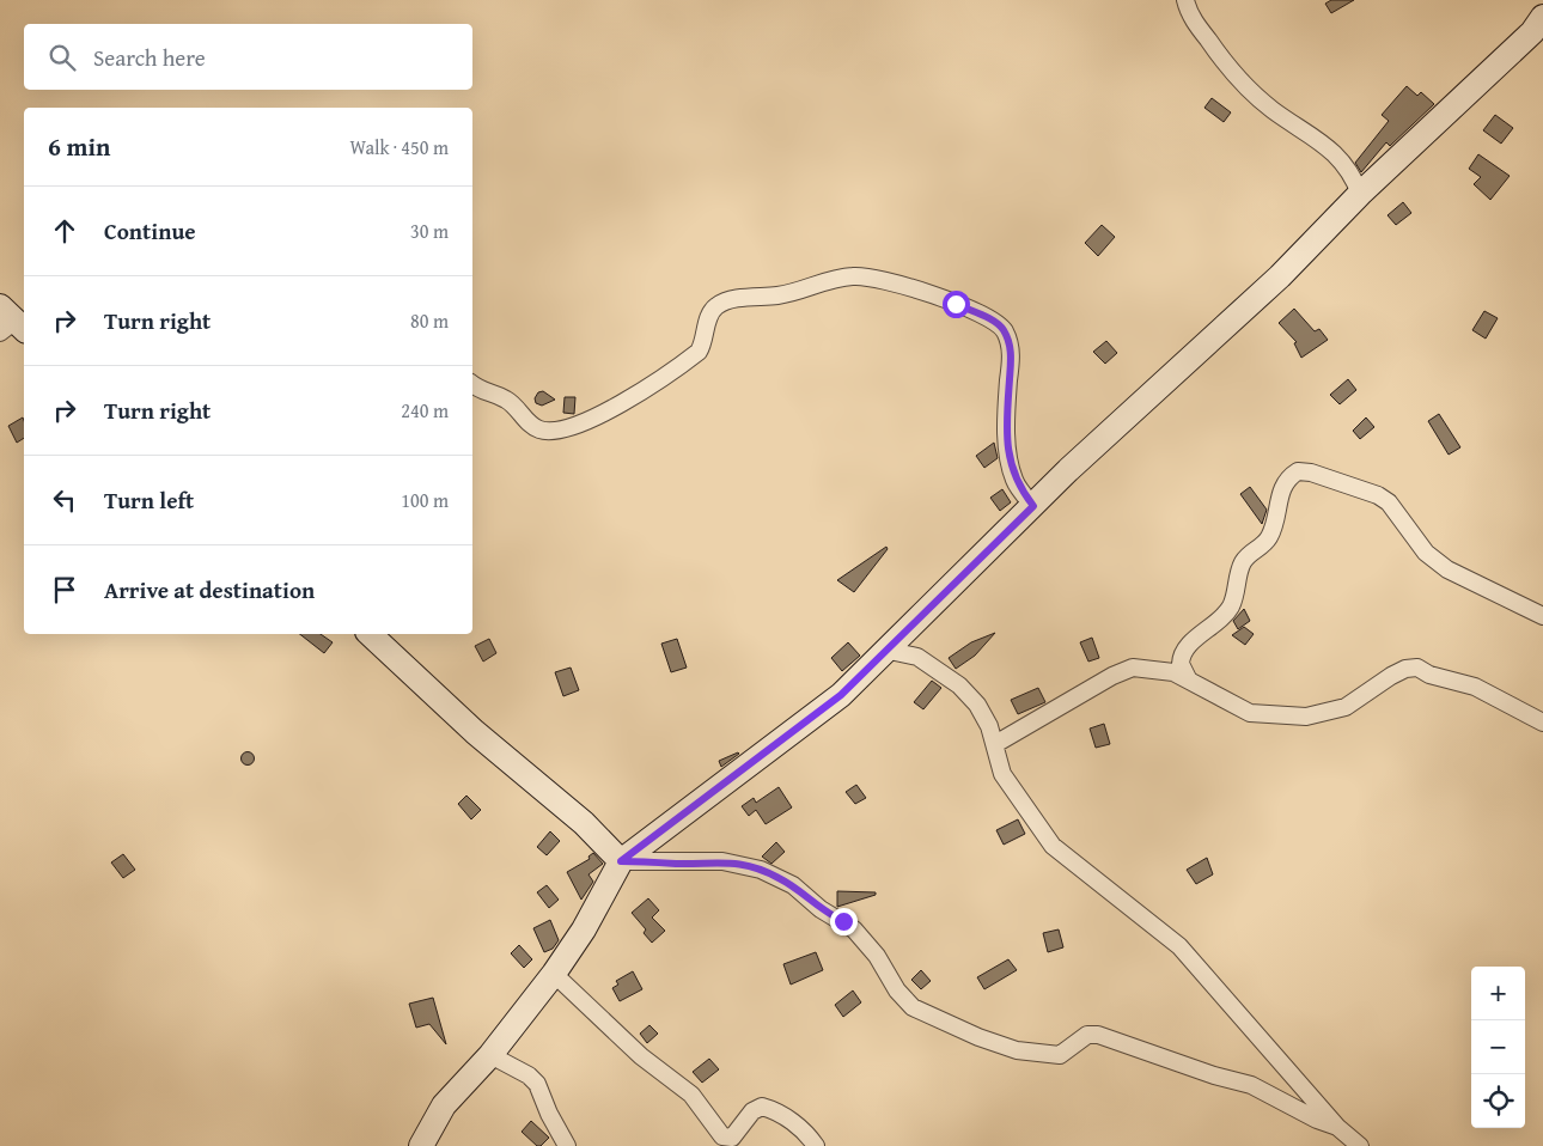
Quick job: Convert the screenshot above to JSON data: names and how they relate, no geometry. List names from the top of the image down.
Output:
{
  "page": {
    "search": "Search here",
    "heading": ["6 min", "Walk · 450 m"],
    "list": [
      ["Continue", "30 m"],
      ["Turn right", "80 m"],
      ["Turn right", "240 m"],
      ["Turn left", "100 m"],
      "Arrive at destination"
    ],
    "map_buttons": ["+", "−"]
  }
}
